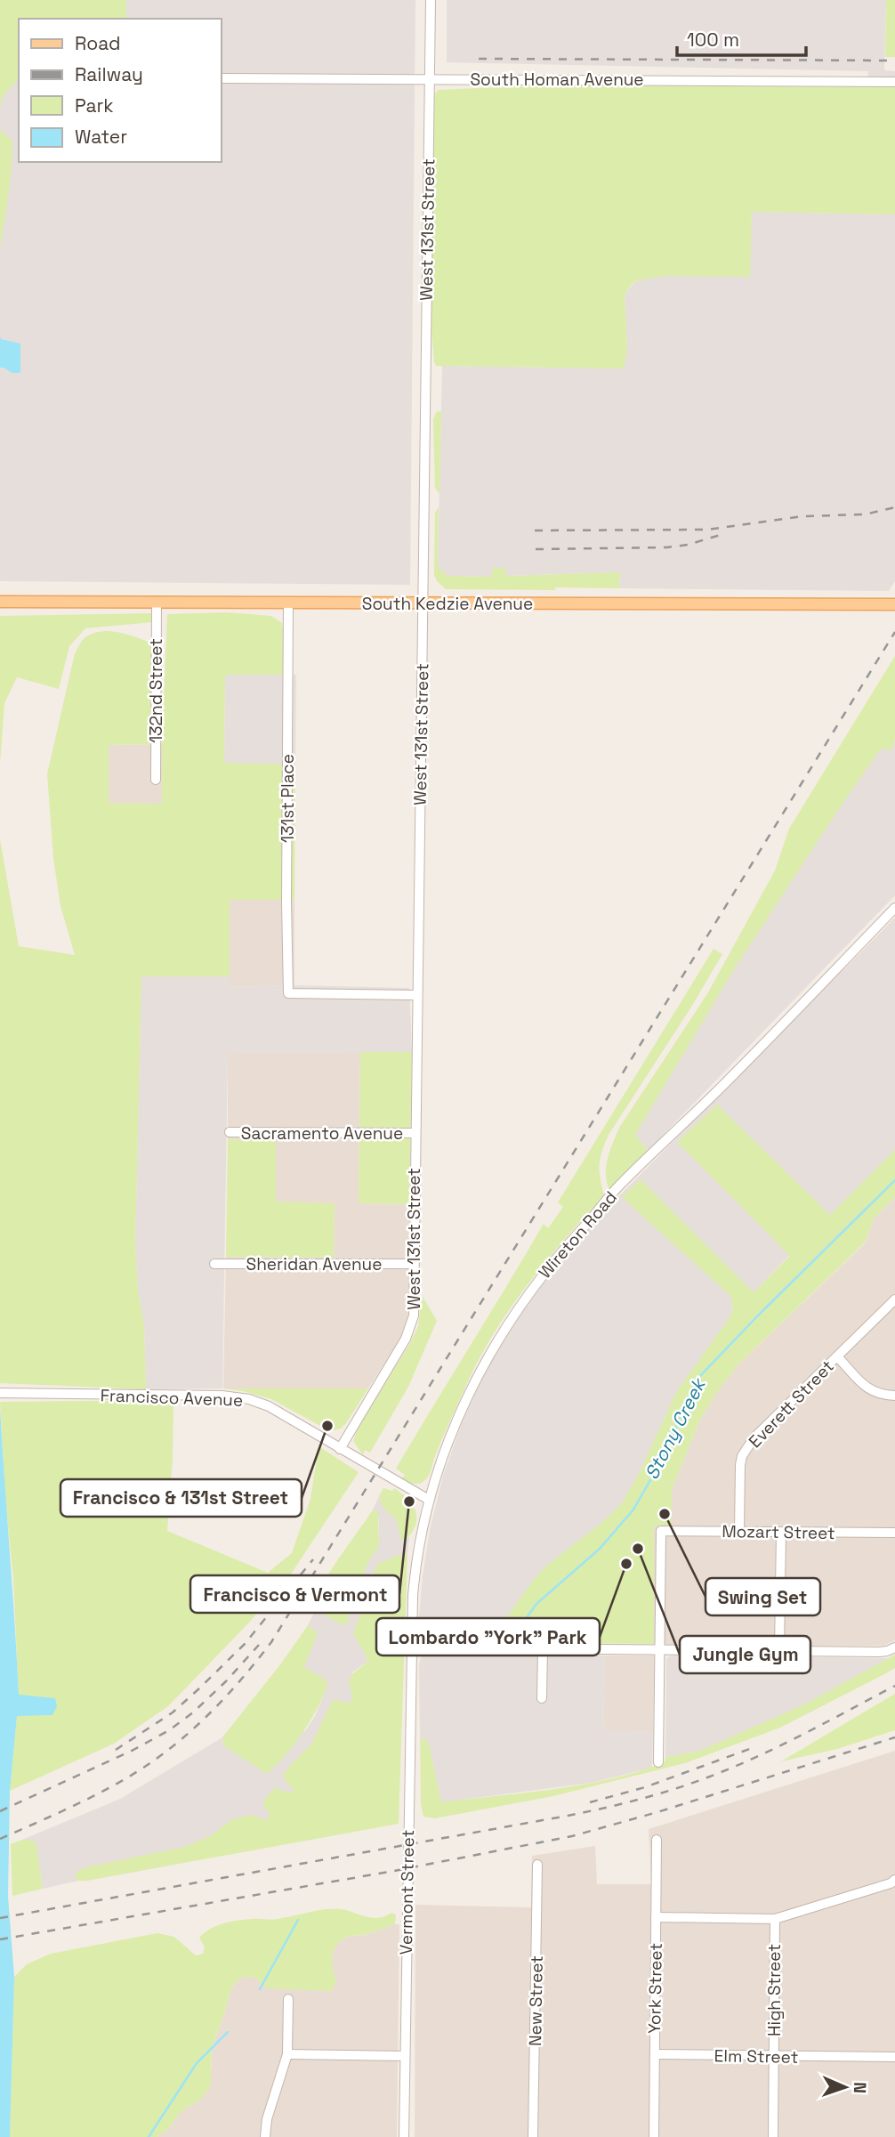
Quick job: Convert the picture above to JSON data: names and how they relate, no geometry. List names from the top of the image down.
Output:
{
  "streets": {
    "main road": ["South Kedzie Avenue"],
    "street": [
      "South Homan Avenue",
      "West 131st Street",
      "132nd Street",
      "131st Place",
      "Sacramento Avenue",
      "Wireton Road",
      "Sheridan Avenue",
      "Francisco Avenue",
      "Everett Street",
      "Mozart Street",
      "Vermont Street",
      "York Street",
      "High Street",
      "New Street",
      "Elm Street"
    ]
  },
  "crossings": [
    ["South Homan Avenue", "West 131st Street"],
    ["West 131st Street", "South Kedzie Avenue"],
    ["West 131st Street", "131st Place"],
    ["West 131st Street", "Sacramento Avenue"],
    ["West 131st Street", "Sheridan Avenue"],
    ["West 131st Street", "Francisco Avenue"],
    ["South Kedzie Avenue", "132nd Street"],
    ["South Kedzie Avenue", "131st Place"],
    ["Wireton Road", "Francisco Avenue"],
    ["Wireton Road", "Vermont Street"],
    ["Everett Street", "Mozart Street"],
    ["York Street", "Elm Street"],
    ["High Street", "Elm Street"]
  ],
  "water": ["Stony Creek"],
  "places": [
    "Francisco & 131st Street",
    "Francisco & Vermont",
    "Swing Set",
    "Jungle Gym",
    "Lombardo \"York\" Park"
  ],
  "legend": [
    "Road",
    "Railway",
    "Park",
    "Water"
  ],
  "scale_bar": "100 m",
  "north": "right"
}
